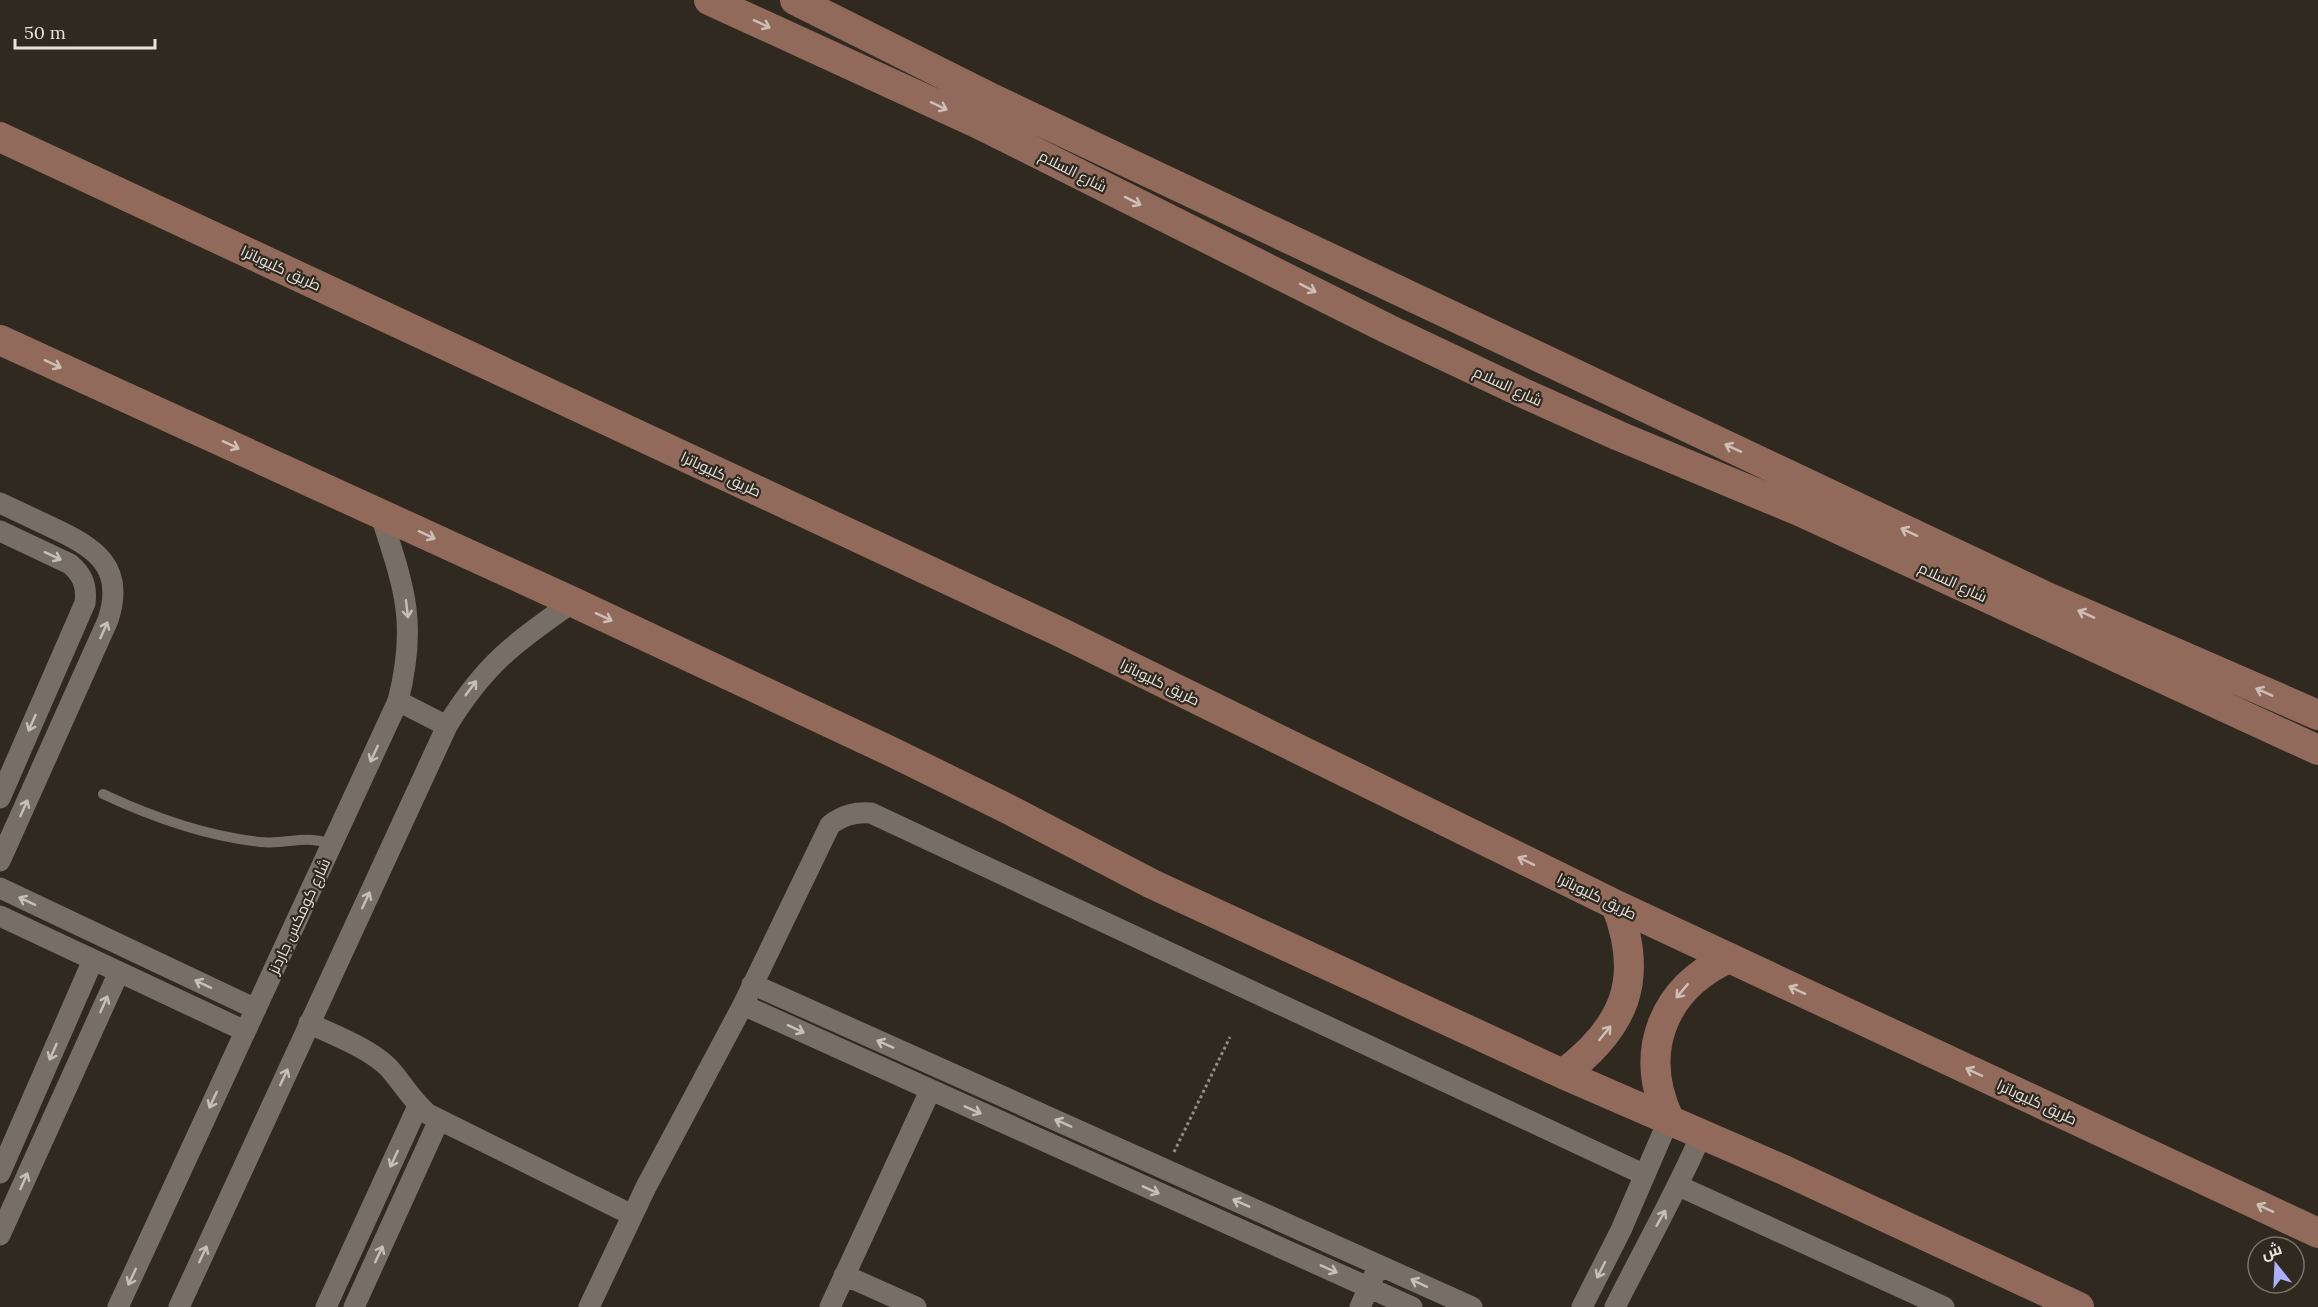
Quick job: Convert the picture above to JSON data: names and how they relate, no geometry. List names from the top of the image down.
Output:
{
  "streets": {
    "main road": ["شارع السلام", "طريق كليوباترا"],
    "street": ["شارع كومكس جاردنز"]
  },
  "scale_bar": "50 m",
  "north": "top"
}
